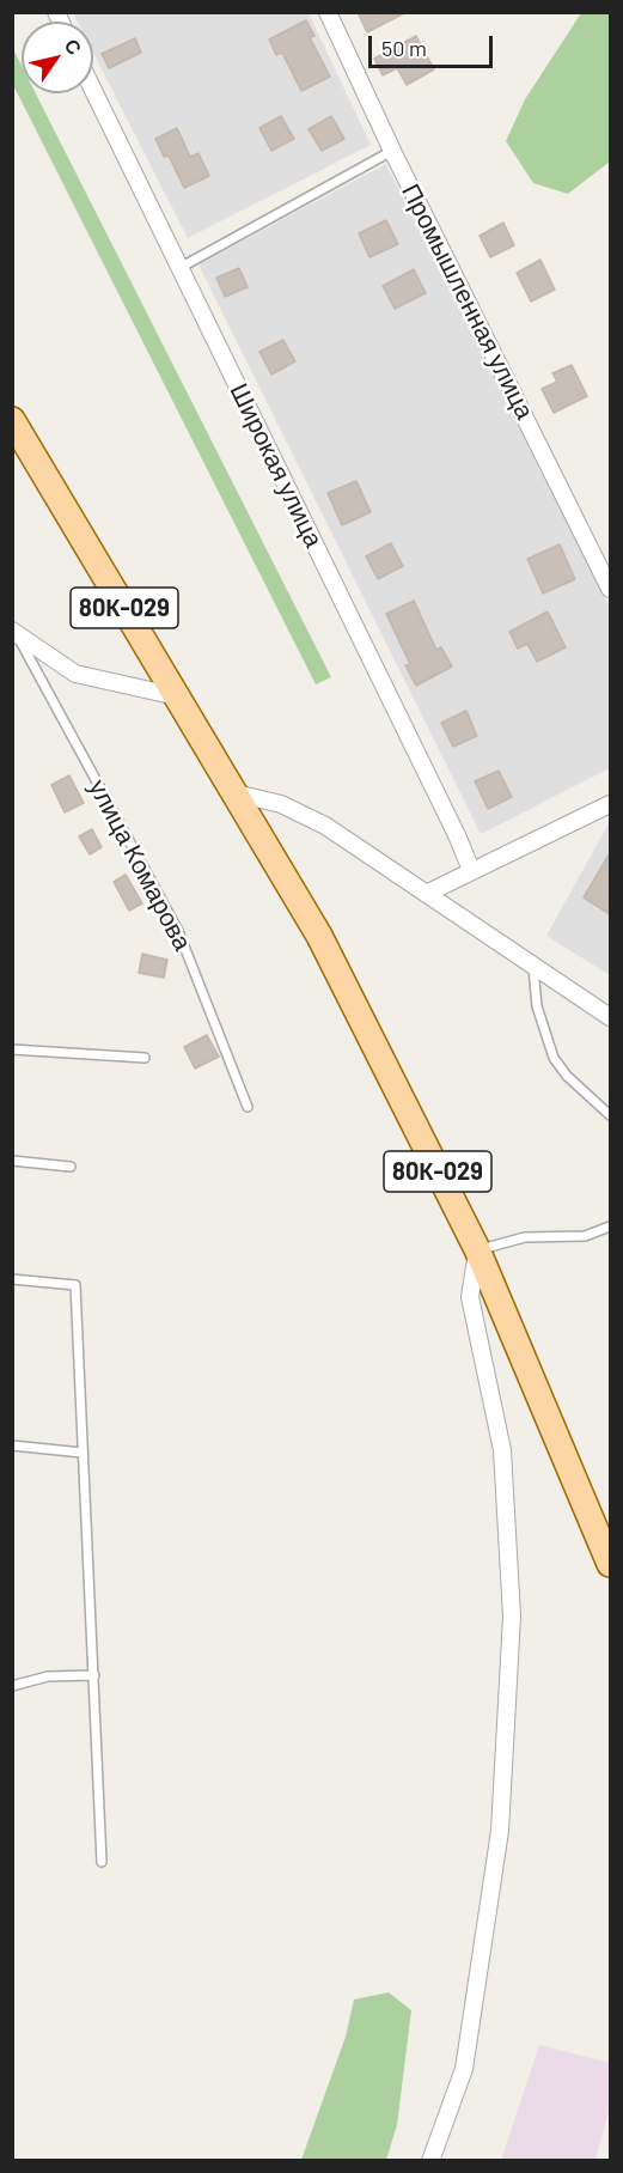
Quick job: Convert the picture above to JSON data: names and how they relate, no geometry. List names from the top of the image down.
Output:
{
  "streets": {
    "main road": ["80К-029"],
    "street": ["Промышленная улица", "Широкая улица"],
    "lane": ["улица Комарова"]
  },
  "scale_bar": "50 m",
  "north": "top right"
}
